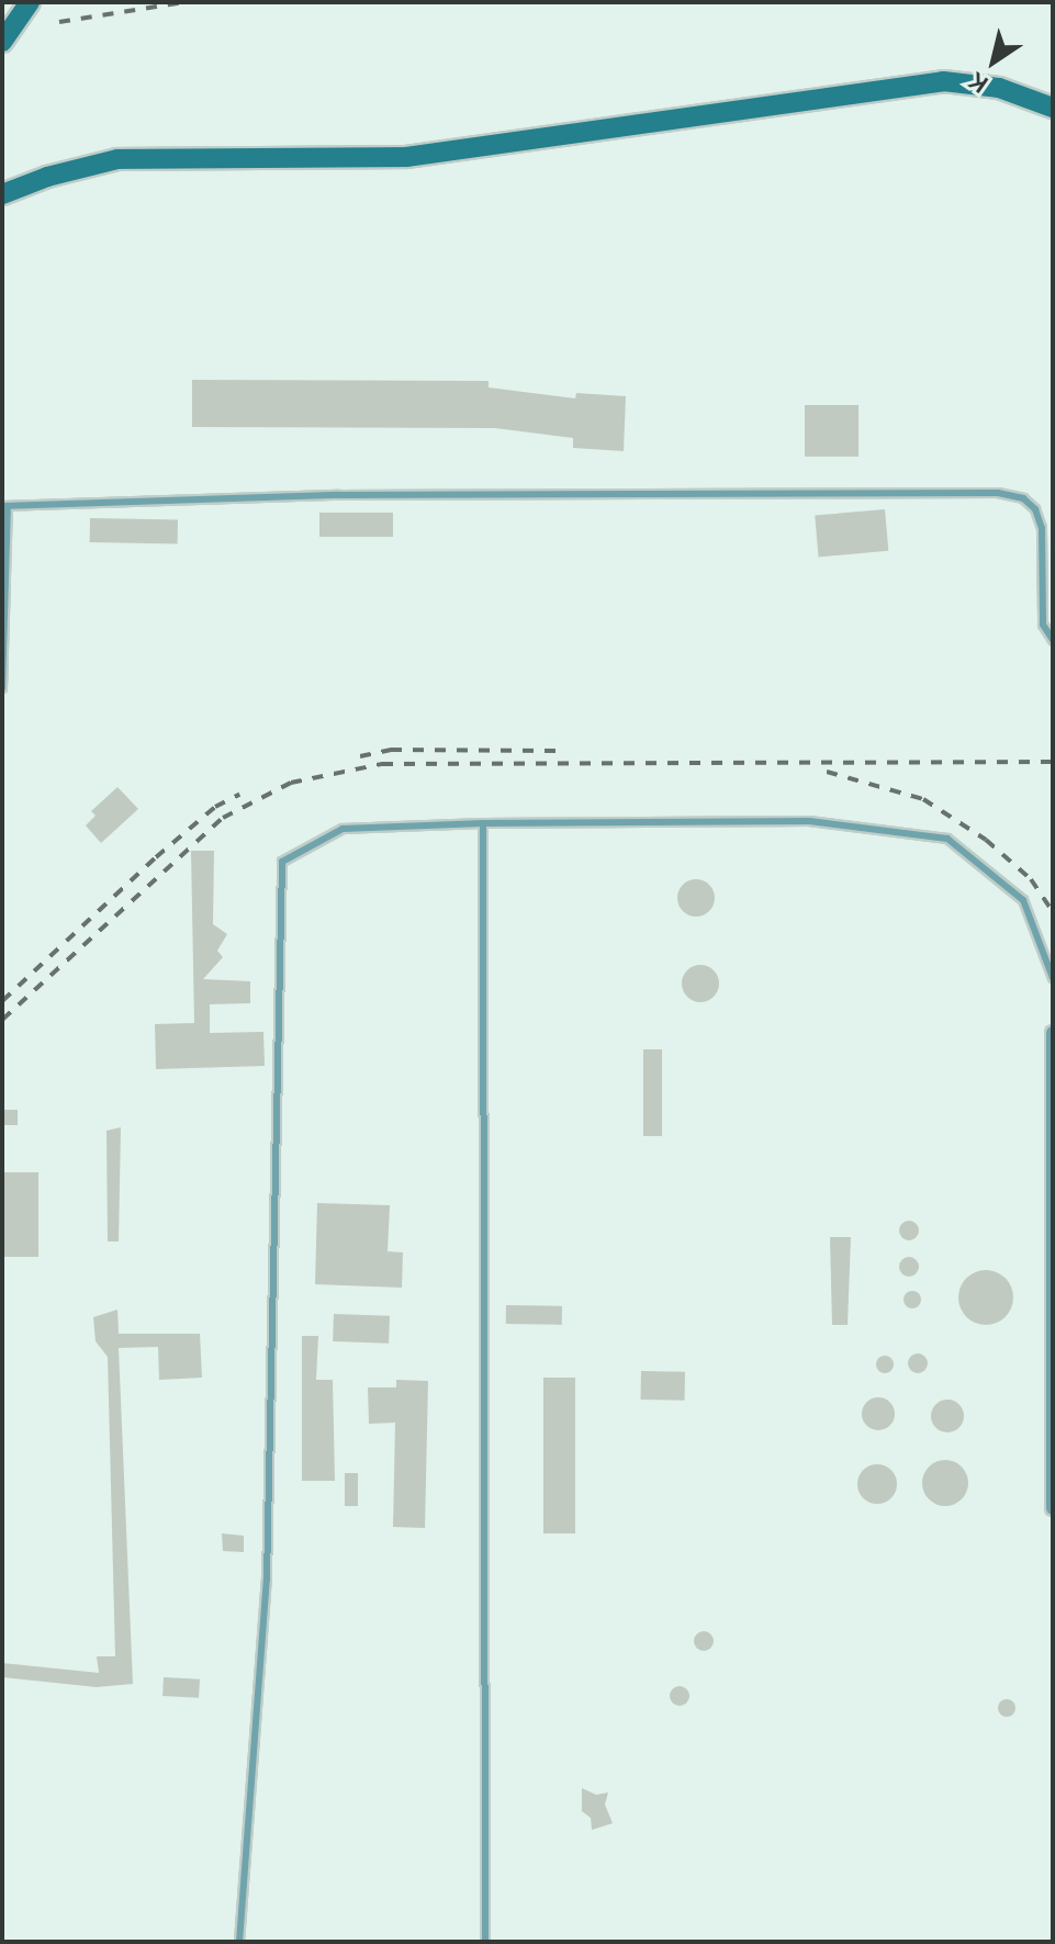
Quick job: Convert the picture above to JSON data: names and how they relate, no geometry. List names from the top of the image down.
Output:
{
  "north": "bottom left"
}
